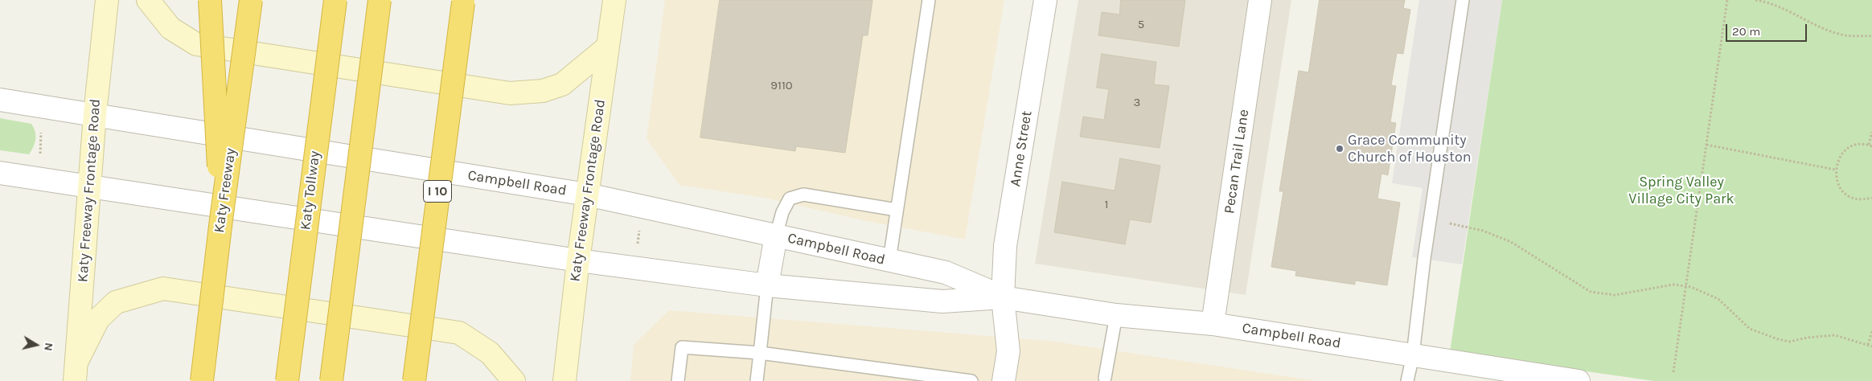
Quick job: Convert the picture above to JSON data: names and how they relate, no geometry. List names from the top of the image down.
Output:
{
  "streets": {
    "highway": ["Katy Freeway", "Katy Tollway", "I 10"],
    "main road": ["Katy Freeway Frontage Road"],
    "street": ["Anne Street", "Pecan Trail Lane", "Campbell Road"]
  },
  "crossings": [
    ["Anne Street", "Campbell Road"],
    ["Pecan Trail Lane", "Campbell Road"],
    ["Campbell Road", "Katy Freeway Frontage Road"]
  ],
  "parks": ["Spring Valley Village City Park"],
  "places": ["Grace Community Church of Houston"],
  "house_numbers": [
    "5",
    "9110",
    "3",
    "1"
  ],
  "scale_bar": "20 m",
  "north": "right"
}
